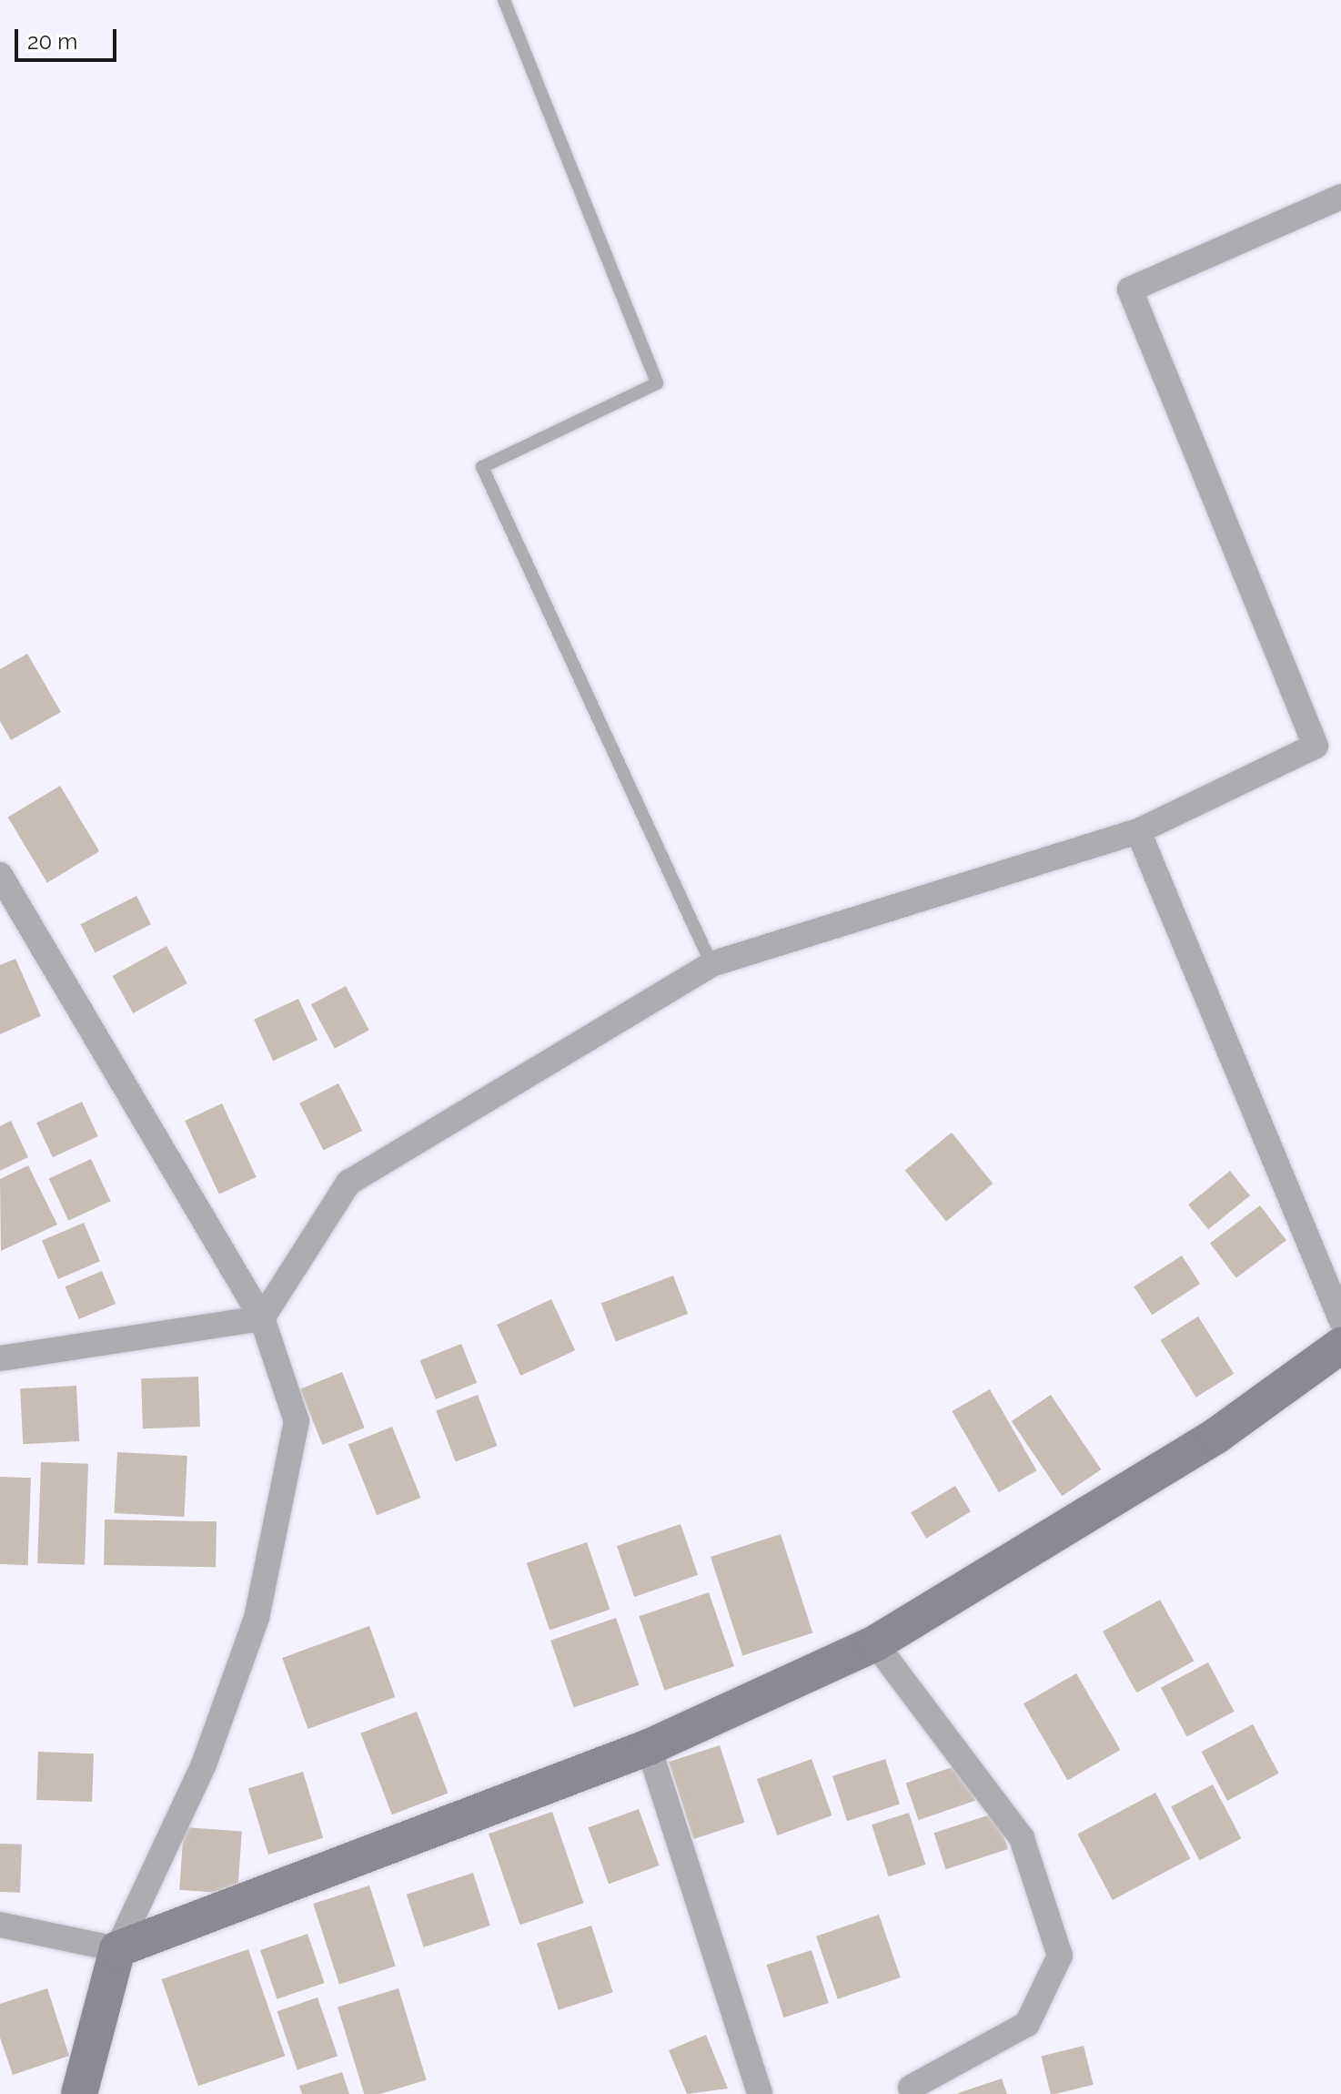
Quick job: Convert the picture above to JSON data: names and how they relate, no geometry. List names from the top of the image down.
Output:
{
  "scale_bar": "20 m"
}
